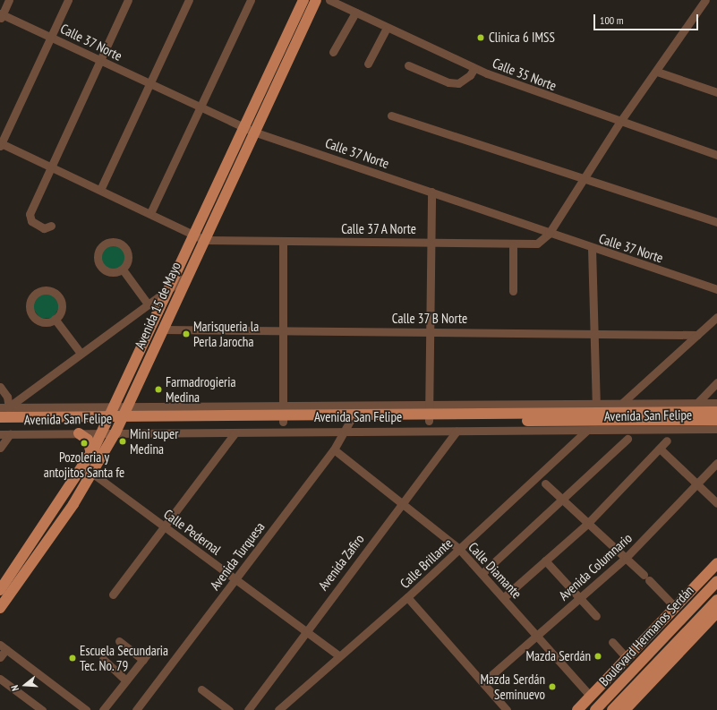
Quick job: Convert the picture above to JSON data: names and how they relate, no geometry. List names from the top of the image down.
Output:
{
  "streets": {
    "main road": ["Avenida 15 de Mayo", "Avenida San Felipe", "Boulevard Hermanos Serdán"],
    "street": [
      "Calle 37 Norte",
      "Calle 35 Norte",
      "Calle 37 A Norte",
      "Calle 37 B Norte",
      "Calle Pedernal",
      "Avenida Turquesa",
      "Avenida Zafiro",
      "Calle Brillante",
      "Avenida Columnario",
      "Calle Diamante"
    ]
  },
  "crossings": [
    ["Calle 37 Norte", "Calle 37 A Norte"],
    ["Calle 37 Norte", "Avenida 15 de Mayo"],
    ["Calle 37 A Norte", "Avenida 15 de Mayo"],
    ["Avenida 15 de Mayo", "Calle 37 B Norte"],
    ["Avenida 15 de Mayo", "Avenida San Felipe"],
    ["Avenida 15 de Mayo", "Calle Pedernal"],
    ["Avenida San Felipe", "Avenida Turquesa"],
    ["Avenida San Felipe", "Avenida Zafiro"],
    ["Avenida San Felipe", "Calle Brillante"],
    ["Calle Pedernal", "Avenida Turquesa"],
    ["Calle Pedernal", "Avenida Zafiro"],
    ["Calle Pedernal", "Calle Brillante"],
    ["Avenida Turquesa", "Calle Diamante"],
    ["Avenida Zafiro", "Calle Diamante"],
    ["Calle Brillante", "Calle Diamante"],
    ["Avenida Columnario", "Calle Diamante"]
  ],
  "places": [
    "Clinica 6 IMSS",
    "Marisqueria la Perla Jarocha",
    "Farmadrogieria Medina",
    "Mini super Medina",
    "Pozoleria y antojitos Santa fe",
    "Mazda Serdán",
    "Escuela Secundaria Tec. No. 79",
    "Mazda Serdán Seminuevo"
  ],
  "scale_bar": "100 m",
  "north": "left"
}
